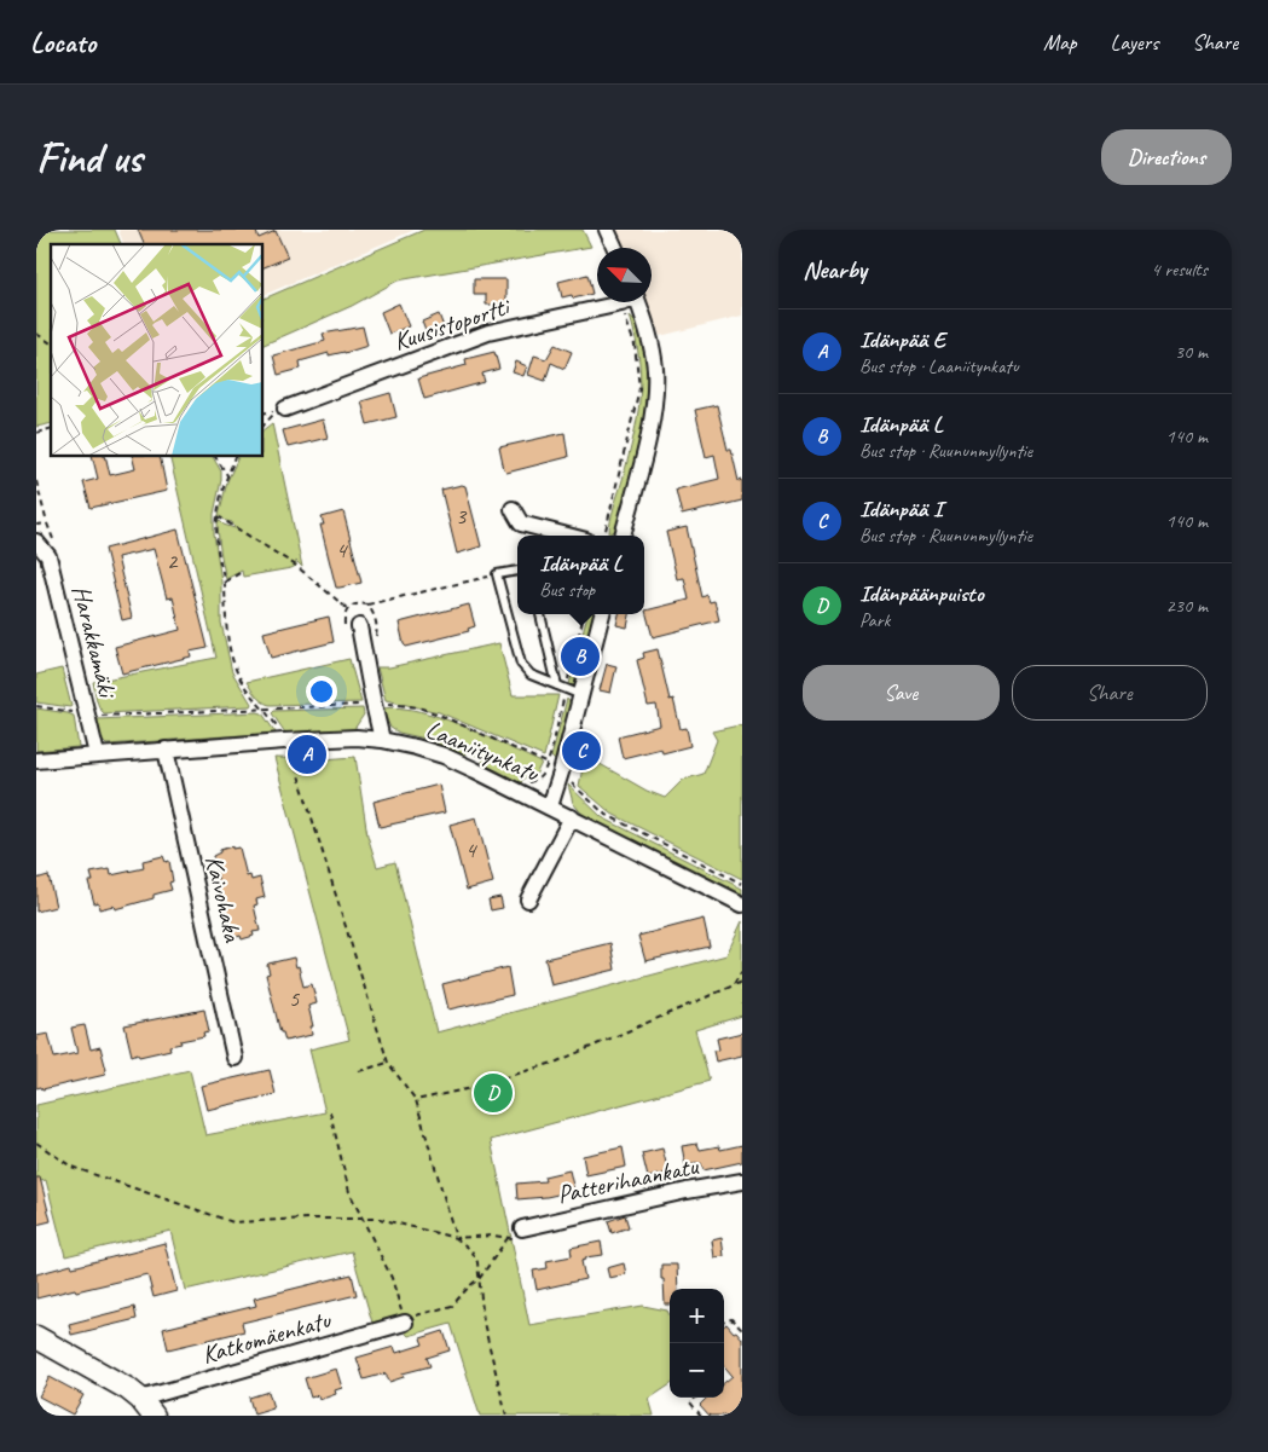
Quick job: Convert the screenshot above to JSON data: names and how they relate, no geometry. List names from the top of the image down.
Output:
{
  "streets": {
    "street": [
      "Kuusistoportti",
      "Harakkamäki",
      "Laaniitynkatu",
      "Kaivohaka",
      "Patterihaankatu",
      "Katkomäenkatu"
    ]
  },
  "crossings": [
    ["Harakkamäki", "Laaniitynkatu"],
    ["Laaniitynkatu", "Kaivohaka"]
  ],
  "house_numbers": [
    "3",
    "4",
    "2",
    "4",
    "5"
  ],
  "north": "top left",
  "page": {
    "header": "Locato",
    "nav": ["Map", "Layers", "Share"],
    "buttons": [
      "Directions",
      ["Save", "Share"]
    ],
    "title": "Find us",
    "heading": ["Nearby", "4 results"],
    "list": [
      {
        "mark": "A",
        "name": "Idänpää E",
        "note": "Bus stop · Laaniitynkatu",
        "value": "30 m"
      },
      {
        "mark": "B",
        "name": "Idänpää L",
        "note": "Bus stop · Ruununmyllyntie",
        "value": "140 m"
      },
      {
        "mark": "C",
        "name": "Idänpää I",
        "note": "Bus stop · Ruununmyllyntie",
        "value": "140 m"
      },
      {
        "mark": "D",
        "name": "Idänpäänpuisto",
        "note": "Park",
        "value": "230 m"
      }
    ],
    "popup": ["Idänpää L", "Bus stop"],
    "pins": [
      "B",
      "C",
      "A",
      "D"
    ],
    "map_buttons": ["+", "−"]
  }
}
